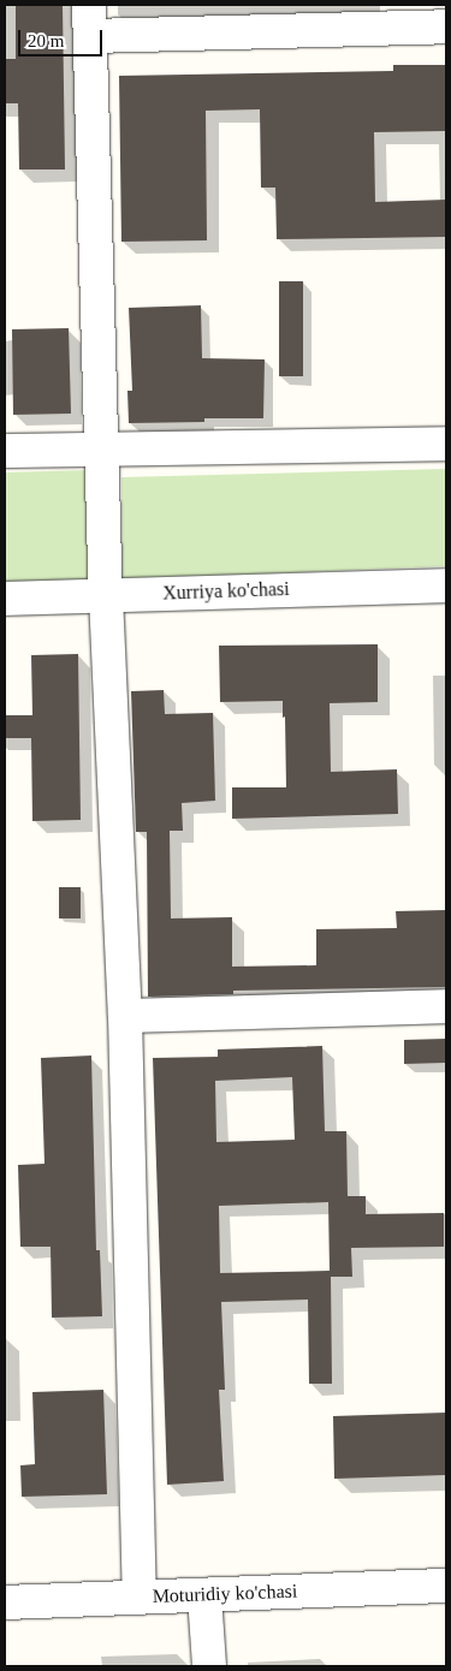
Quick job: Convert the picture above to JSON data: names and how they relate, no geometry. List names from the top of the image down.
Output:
{
  "streets": {
    "street": ["Xurriya ko'chasi", "Moturidiy ko'chasi"]
  },
  "scale_bar": "20 m"
}
